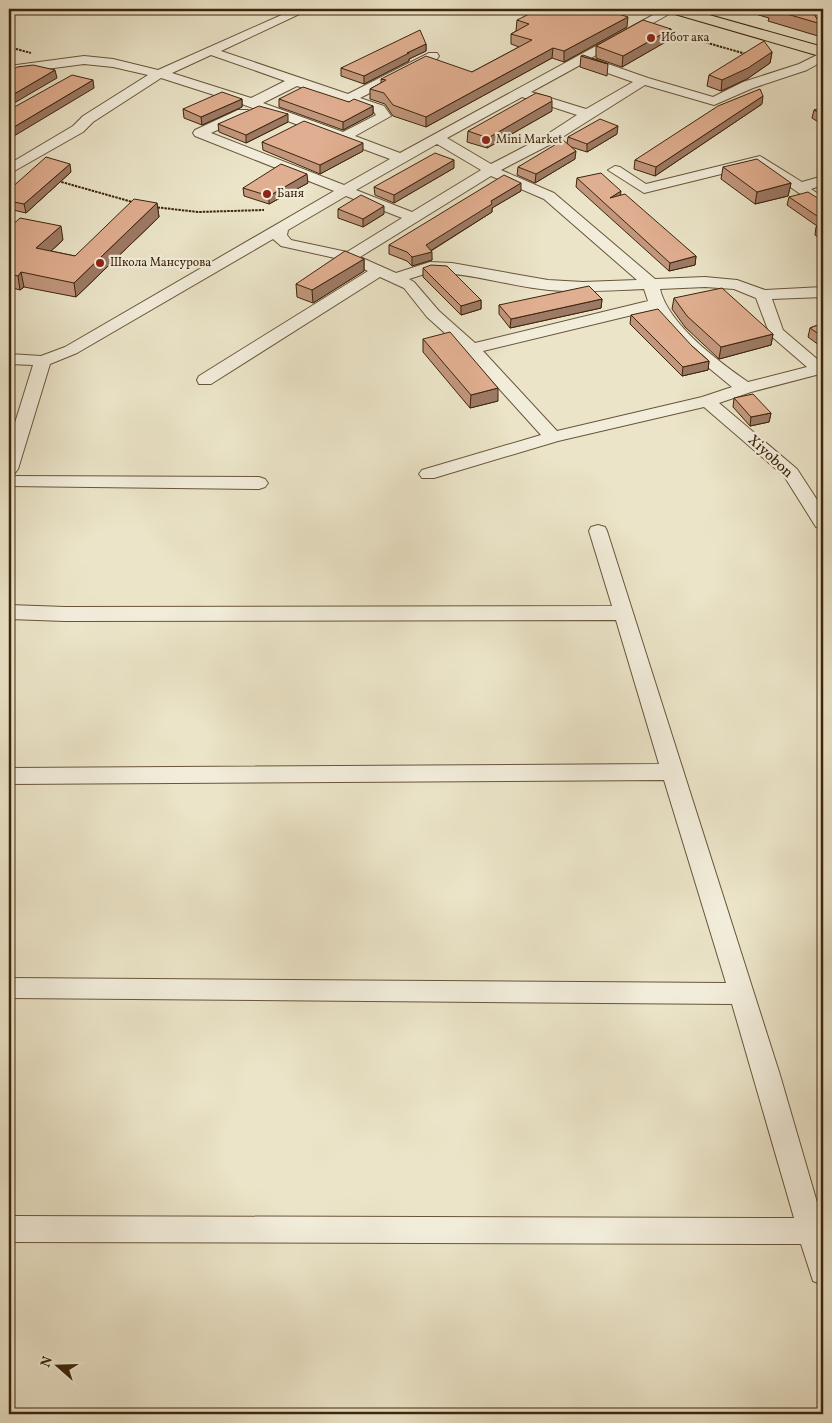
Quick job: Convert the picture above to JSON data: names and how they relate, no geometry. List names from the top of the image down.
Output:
{
  "streets": {
    "street": ["Xiyobon"]
  },
  "places": [
    "Ибот ака",
    "Mini Market",
    "Баня",
    "Школа Мансурова"
  ],
  "north": "left"
}
